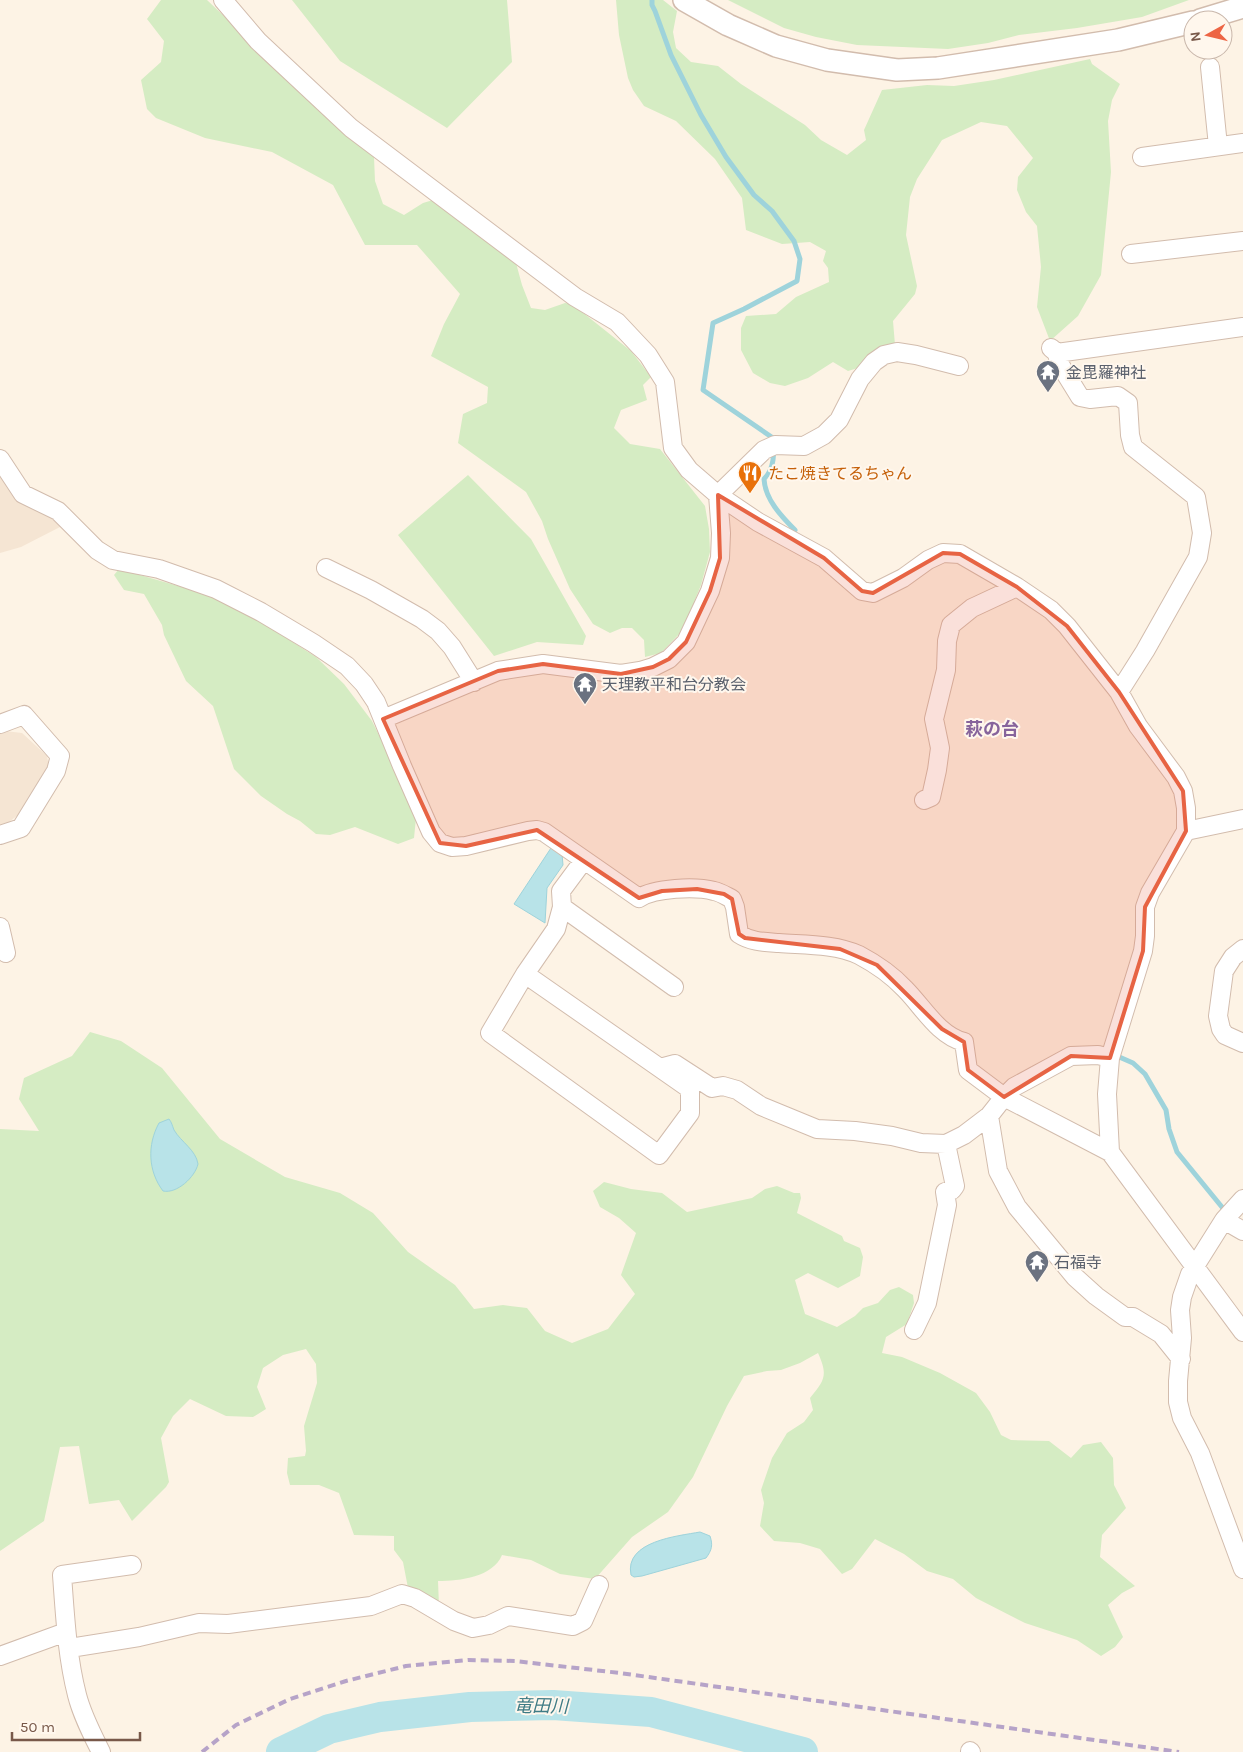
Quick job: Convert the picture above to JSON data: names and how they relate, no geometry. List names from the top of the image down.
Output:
{
  "districts": ["萩の台"],
  "water": ["竜田川"],
  "places": {
    "temple": ["金毘羅神社", "天理教平和台分教会", "石福寺"],
    "restaurant": ["たこ焼きてるちゃん"]
  },
  "scale_bar": "50 m",
  "north": "left"
}
